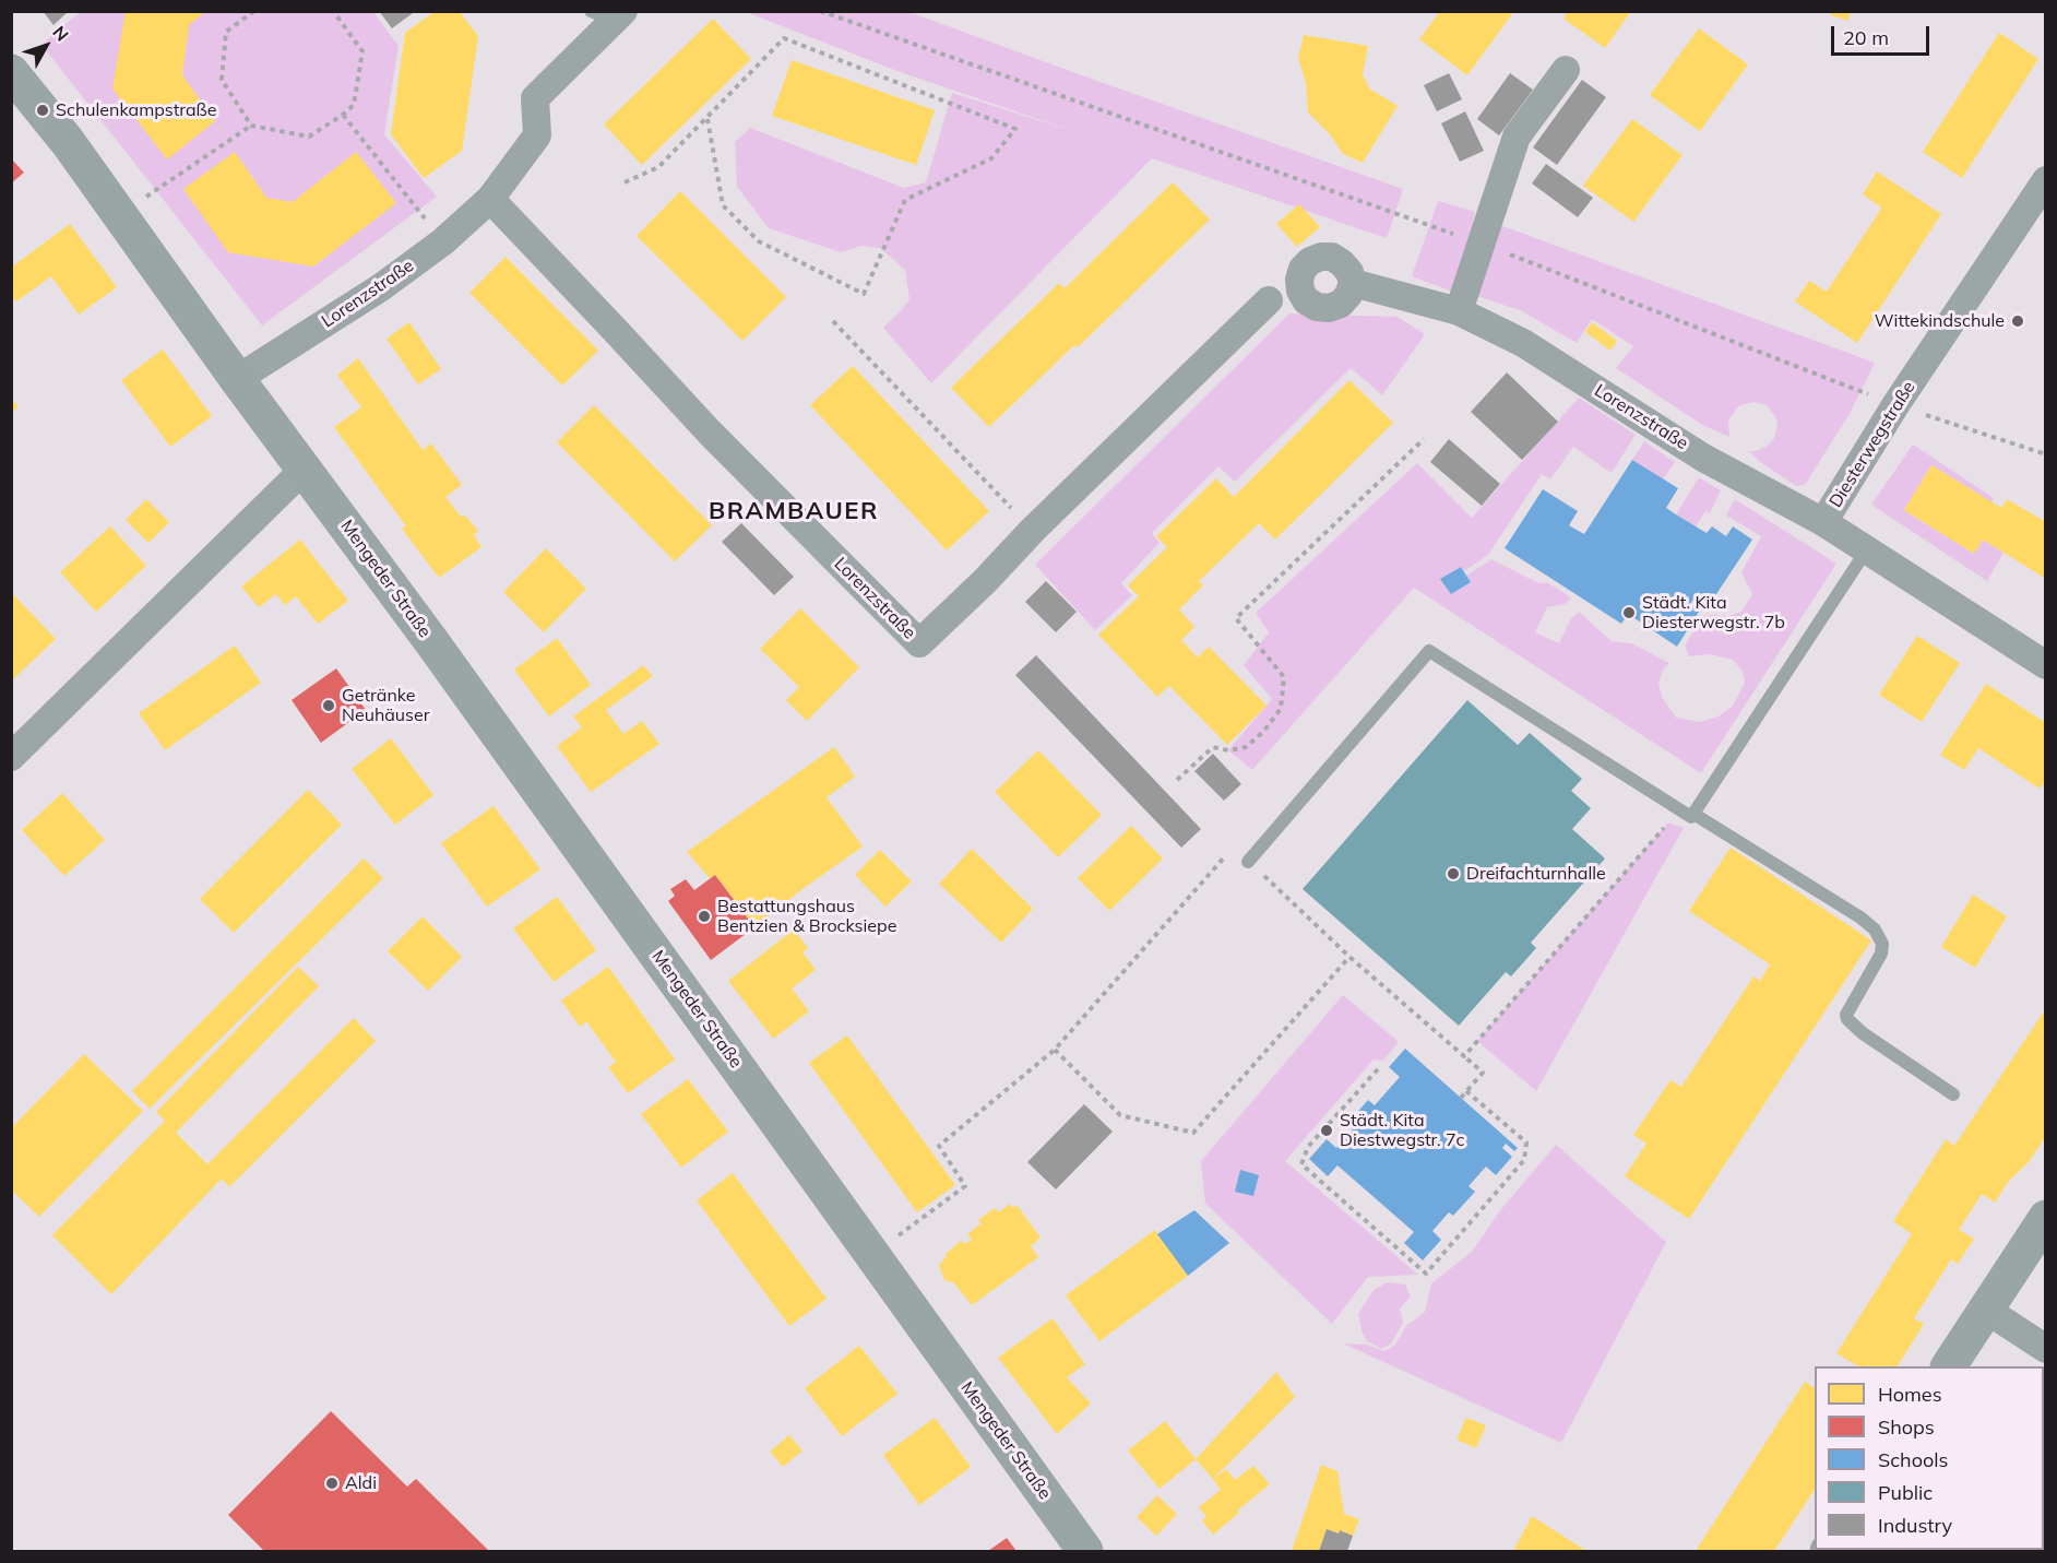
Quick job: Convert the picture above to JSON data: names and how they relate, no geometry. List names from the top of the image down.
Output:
{
  "streets": {
    "main road": ["Mengeder Straße"],
    "street": ["Lorenzstraße", "Diesterwegstraße"]
  },
  "crossings": [
    ["Lorenzstraße", "Diesterwegstraße"],
    ["Lorenzstraße", "Mengeder Straße"]
  ],
  "districts": ["BRAMBAUER"],
  "places": [
    "Schulenkampstraße",
    "Wittekindschule",
    "Städt. Kita Diesterwegstr. 7b",
    "Getränke Neuhäuser",
    "Dreifachturnhalle",
    "Bestattungshaus Bentzien & Brocksiepe",
    "Städt. Kita Diestwegstr. 7c",
    "Aldi"
  ],
  "legend": [
    "Homes",
    "Shops",
    "Schools",
    "Public",
    "Industry"
  ],
  "scale_bar": "20 m",
  "north": "top right"
}
